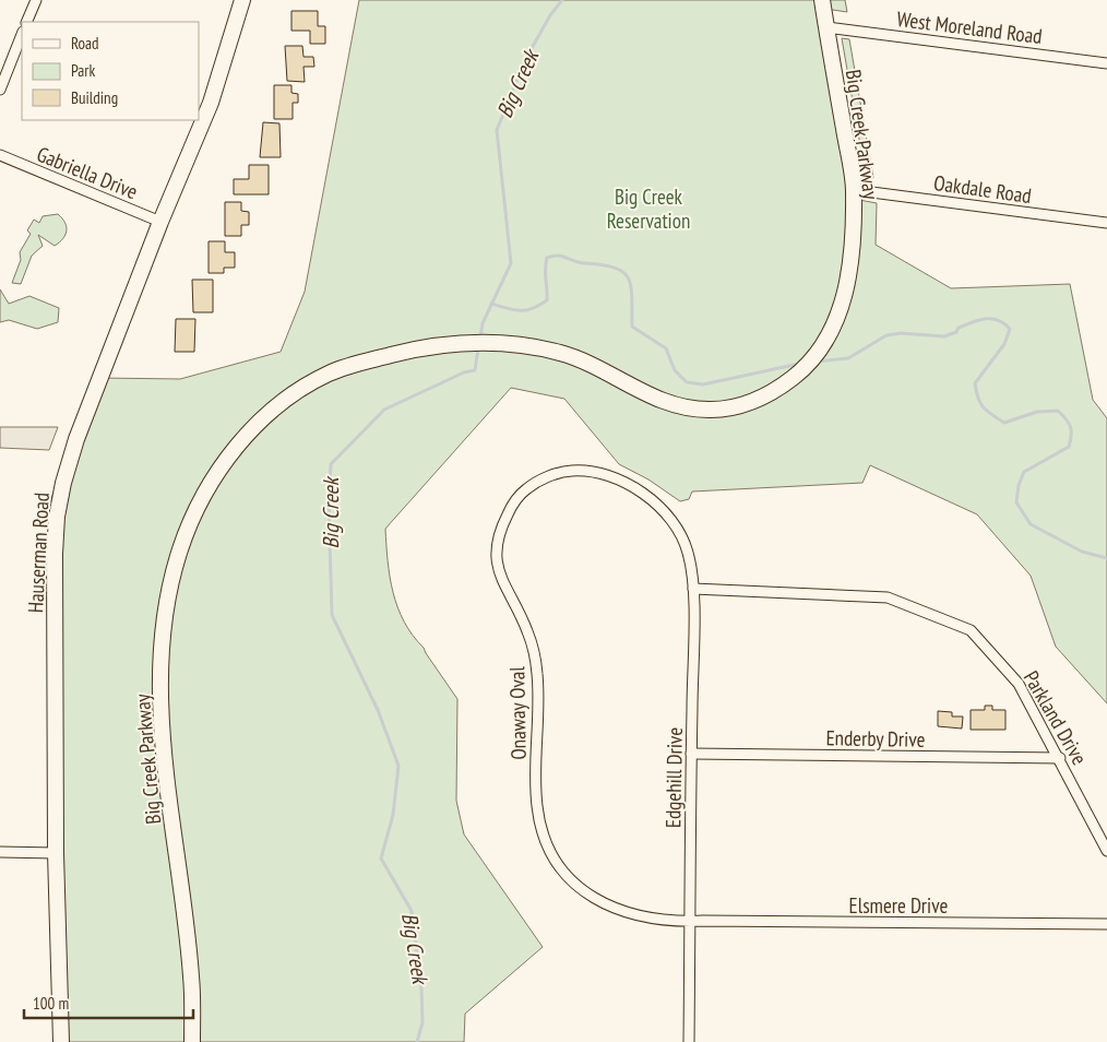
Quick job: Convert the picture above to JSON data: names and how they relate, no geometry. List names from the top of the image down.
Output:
{
  "streets": {
    "street": [
      "West Moreland Road",
      "Big Creek Parkway",
      "Gabriella Drive",
      "Oakdale Road",
      "Hauserman Road",
      "Onaway Oval",
      "Parkland Drive",
      "Enderby Drive",
      "Edgehill Drive",
      "Elsmere Drive"
    ]
  },
  "crossings": [
    ["West Moreland Road", "Big Creek Parkway"],
    ["Big Creek Parkway", "Oakdale Road"],
    ["Gabriella Drive", "Hauserman Road"],
    ["Onaway Oval", "Edgehill Drive"],
    ["Onaway Oval", "Elsmere Drive"],
    ["Parkland Drive", "Enderby Drive"],
    ["Parkland Drive", "Edgehill Drive"],
    ["Enderby Drive", "Edgehill Drive"],
    ["Edgehill Drive", "Elsmere Drive"]
  ],
  "water": ["Big Creek"],
  "parks": ["Big Creek Reservation"],
  "legend": ["Road", "Park", "Building"],
  "scale_bar": "100 m"
}
